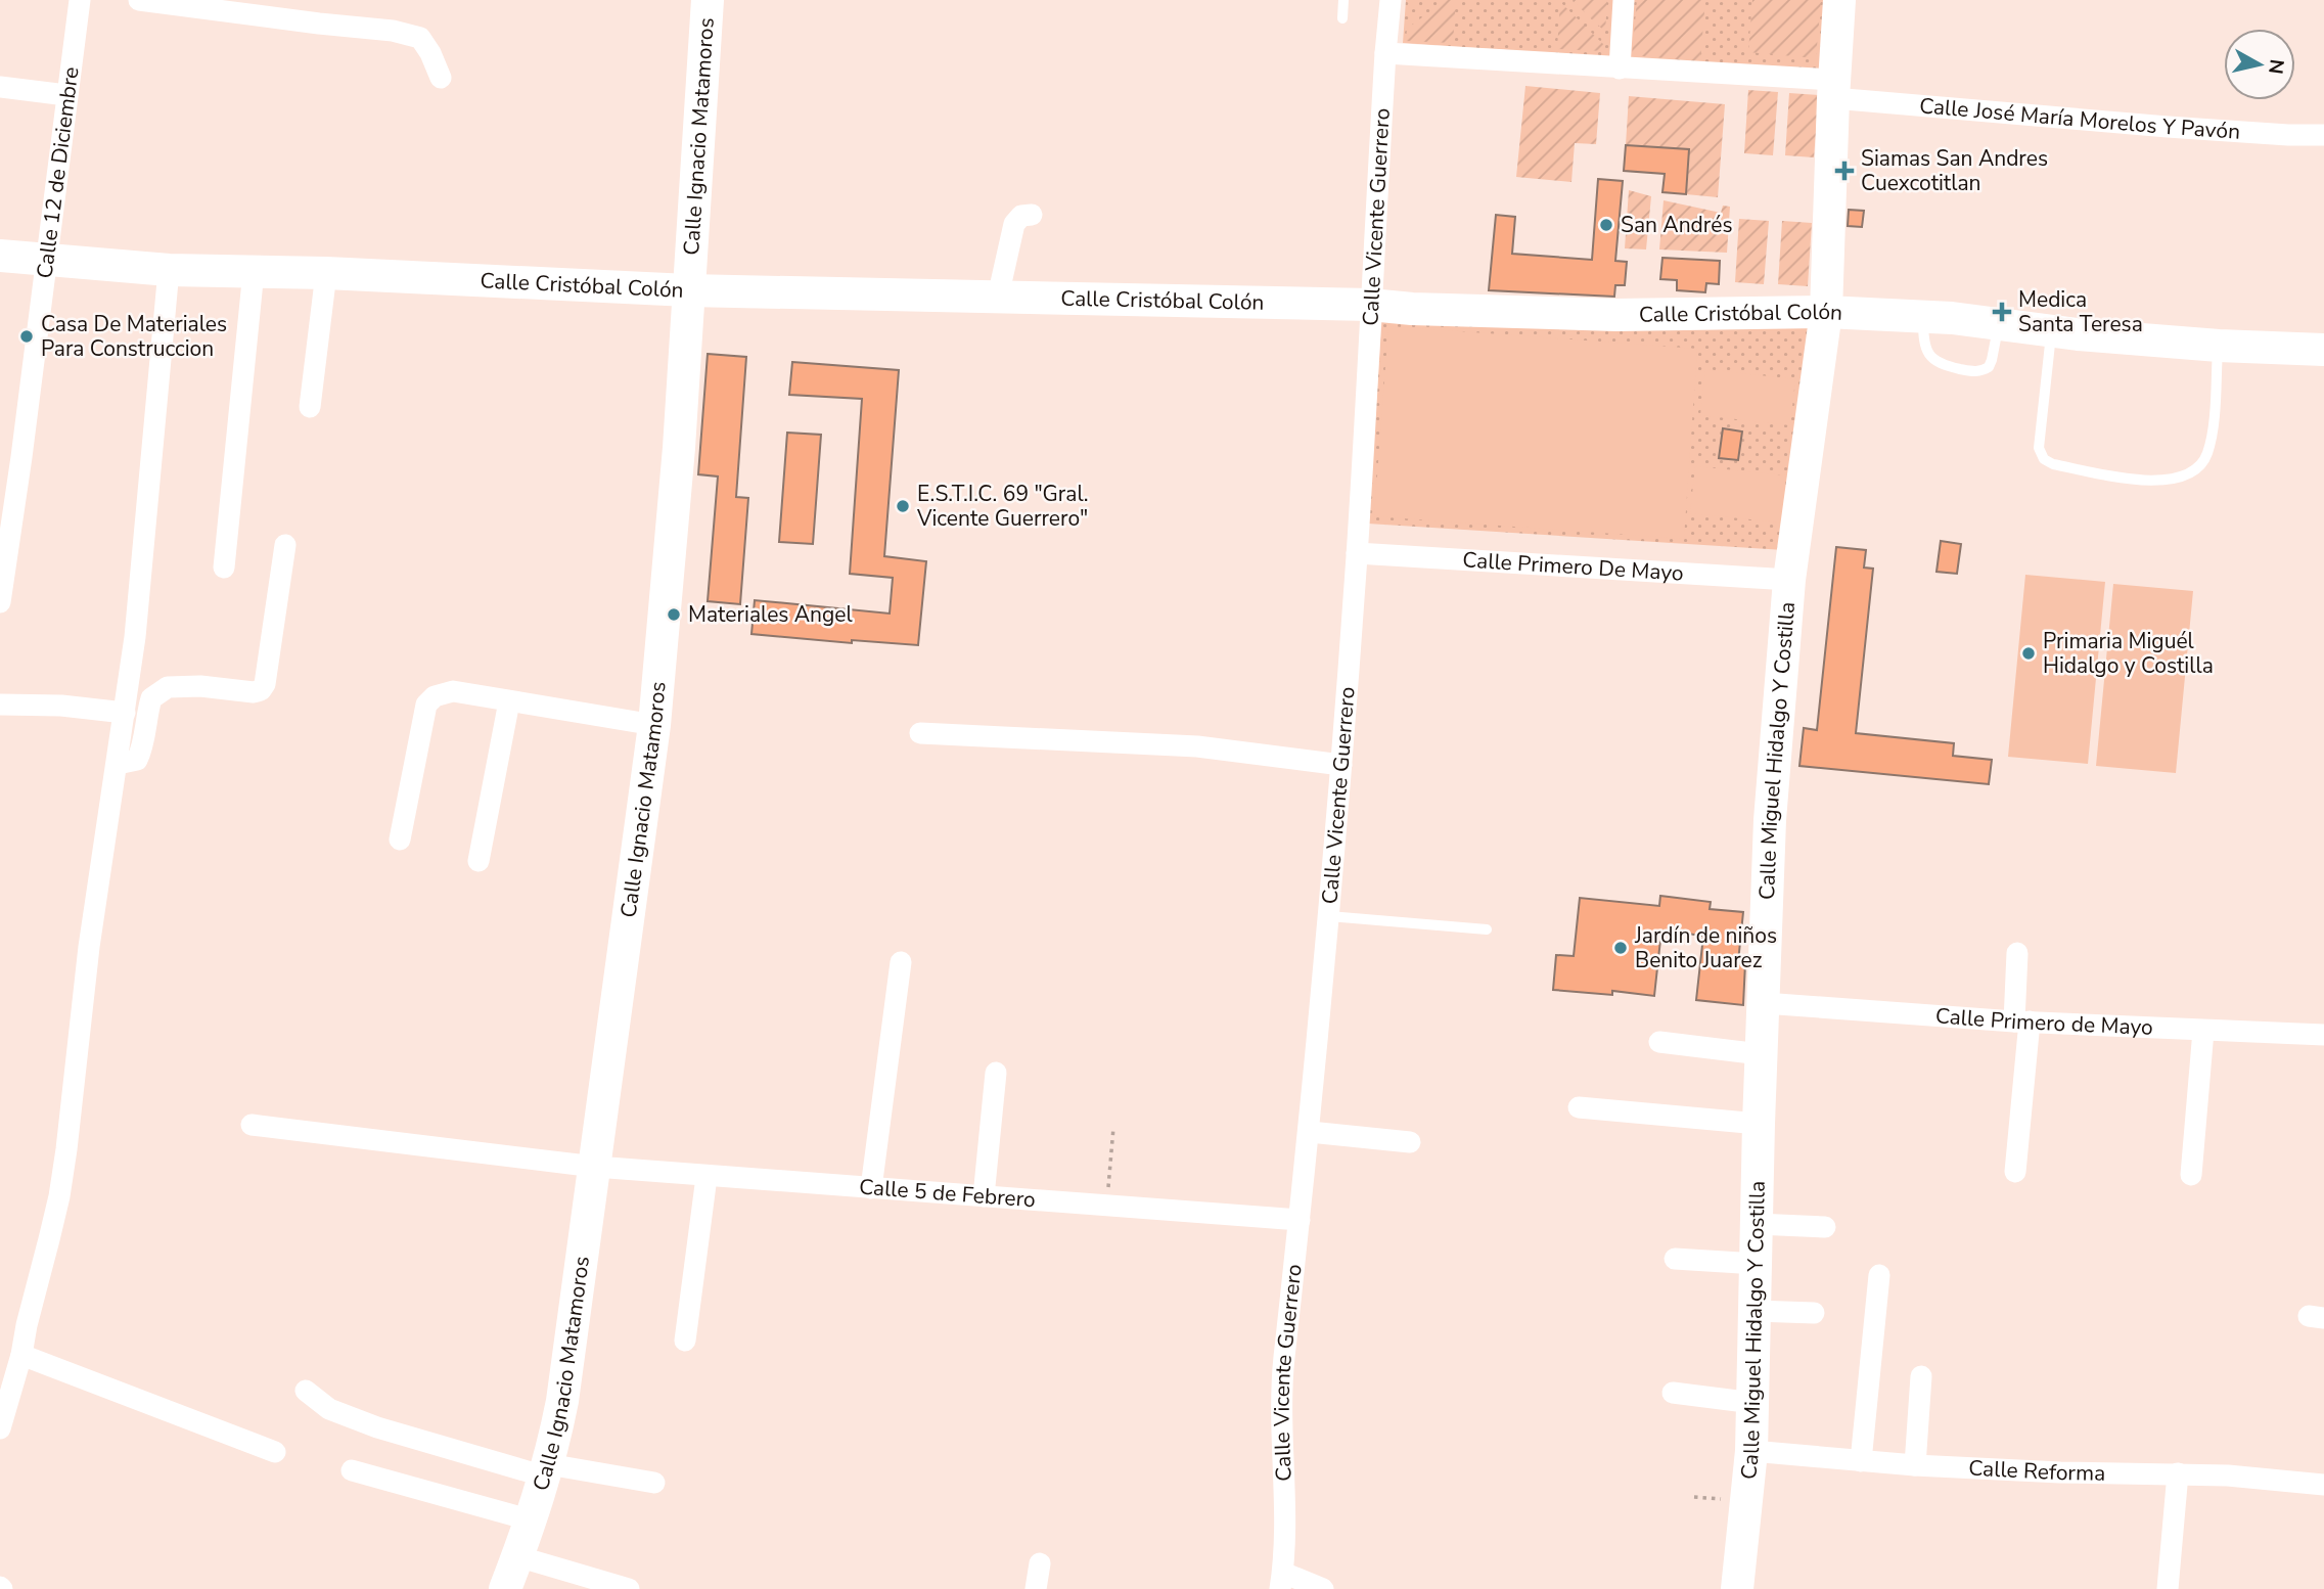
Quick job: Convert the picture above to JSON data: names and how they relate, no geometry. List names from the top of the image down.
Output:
{
  "streets": {
    "main road": ["Calle Ignacio Matamoros", "Calle Cristóbal Colón", "Calle Miguel Hidalgo Y Costilla"],
    "street": [
      "Calle José María Morelos Y Pavón",
      "Calle 12 de Diciembre",
      "Calle Vicente Guerrero",
      "Calle Primero De Mayo",
      "Calle Primero de Mayo",
      "Calle 5 de Febrero",
      "Calle Reforma"
    ]
  },
  "crossings": [
    ["Calle José María Morelos Y Pavón", "Calle Vicente Guerrero"],
    ["Calle José María Morelos Y Pavón", "Calle Miguel Hidalgo Y Costilla"],
    ["Calle Ignacio Matamoros", "Calle Cristóbal Colón"],
    ["Calle Ignacio Matamoros", "Calle 5 de Febrero"],
    ["Calle 12 de Diciembre", "Calle Cristóbal Colón"],
    ["Calle Vicente Guerrero", "Calle Cristóbal Colón"],
    ["Calle Vicente Guerrero", "Calle Primero De Mayo"],
    ["Calle Vicente Guerrero", "Calle 5 de Febrero"],
    ["Calle Cristóbal Colón", "Calle Miguel Hidalgo Y Costilla"],
    ["Calle Primero De Mayo", "Calle Miguel Hidalgo Y Costilla"],
    ["Calle Miguel Hidalgo Y Costilla", "Calle Primero de Mayo"],
    ["Calle Miguel Hidalgo Y Costilla", "Calle Reforma"]
  ],
  "places": {
    "health": ["Siamas San Andres Cuexcotitlan", "Medica Santa Teresa"],
    "other": [
      "San Andrés",
      "Casa De Materiales Para Construccion",
      "E.S.T.I.C. 69 \"Gral. Vicente Guerrero\"",
      "Materiales Angel",
      "Primaria Miguél Hidalgo y Costilla",
      "Jardín de niños Benito Juarez"
    ]
  },
  "north": "right"
}
